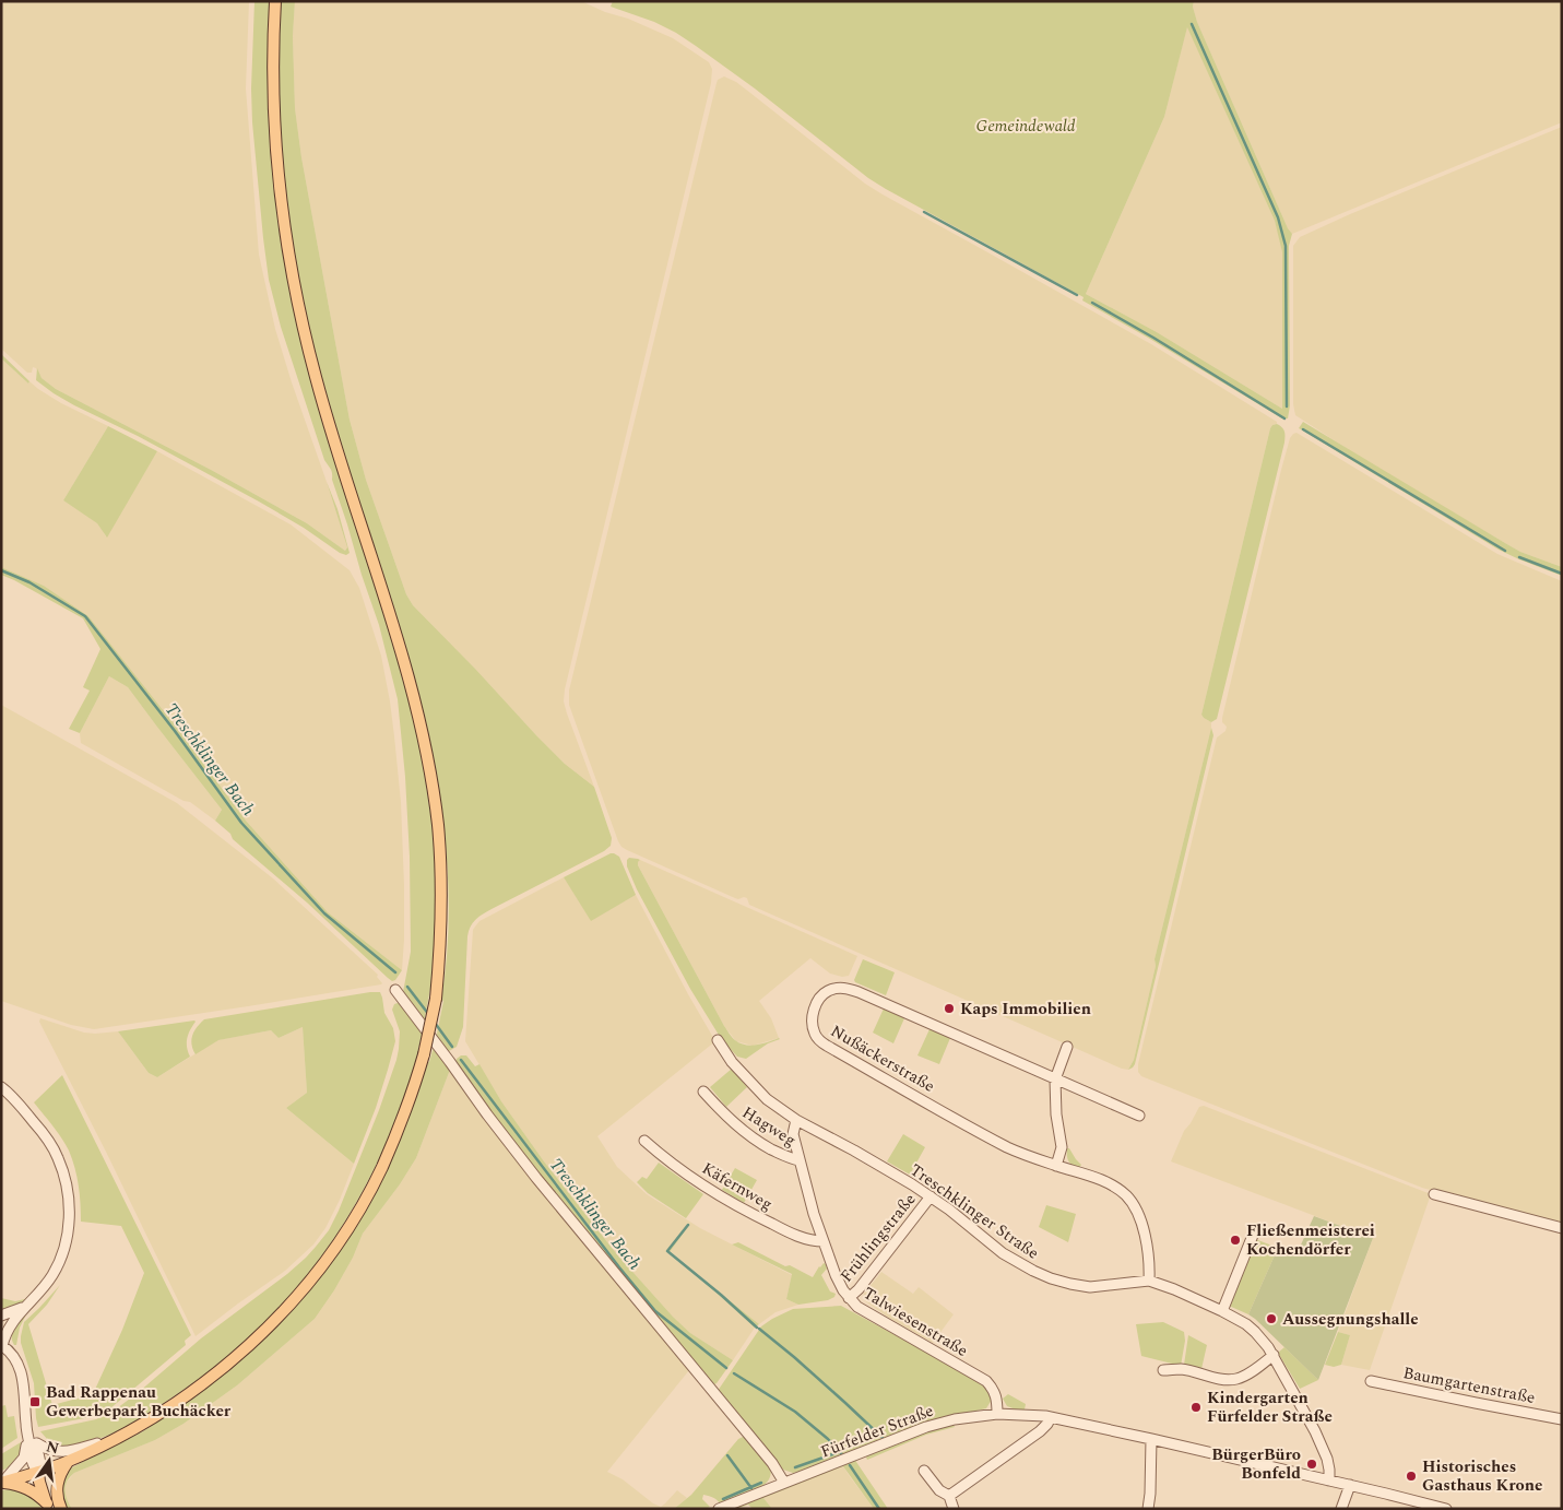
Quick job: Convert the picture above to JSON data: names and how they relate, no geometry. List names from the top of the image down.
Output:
{
  "streets": {
    "street": [
      "Nußäckerstraße",
      "Hagweg",
      "Käfernweg",
      "Treschklinger Straße",
      "Frühlingstraße",
      "Talwiesenstraße",
      "Baumgartenstraße",
      "Fürfelder Straße"
    ]
  },
  "crossings": [
    ["Nußäckerstraße", "Treschklinger Straße"],
    ["Hagweg", "Talwiesenstraße"],
    ["Käfernweg", "Talwiesenstraße"],
    ["Treschklinger Straße", "Frühlingstraße"],
    ["Treschklinger Straße", "Talwiesenstraße"],
    ["Treschklinger Straße", "Fürfelder Straße"],
    ["Frühlingstraße", "Talwiesenstraße"],
    ["Talwiesenstraße", "Fürfelder Straße"]
  ],
  "water": ["Treschklinger Bach"],
  "parks": ["Gemeindewald"],
  "places": {
    "other": [
      "Kaps Immobilien",
      "Fließenmeisterei Kochendörfer",
      "Aussegnungshalle",
      "Kindergarten Fürfelder Straße",
      "BürgerBüro Bonfeld",
      "Historisches Gasthaus Krone"
    ],
    "transit": ["Bad Rappenau Gewerbepark Buchäcker"]
  },
  "north": "top"
}
